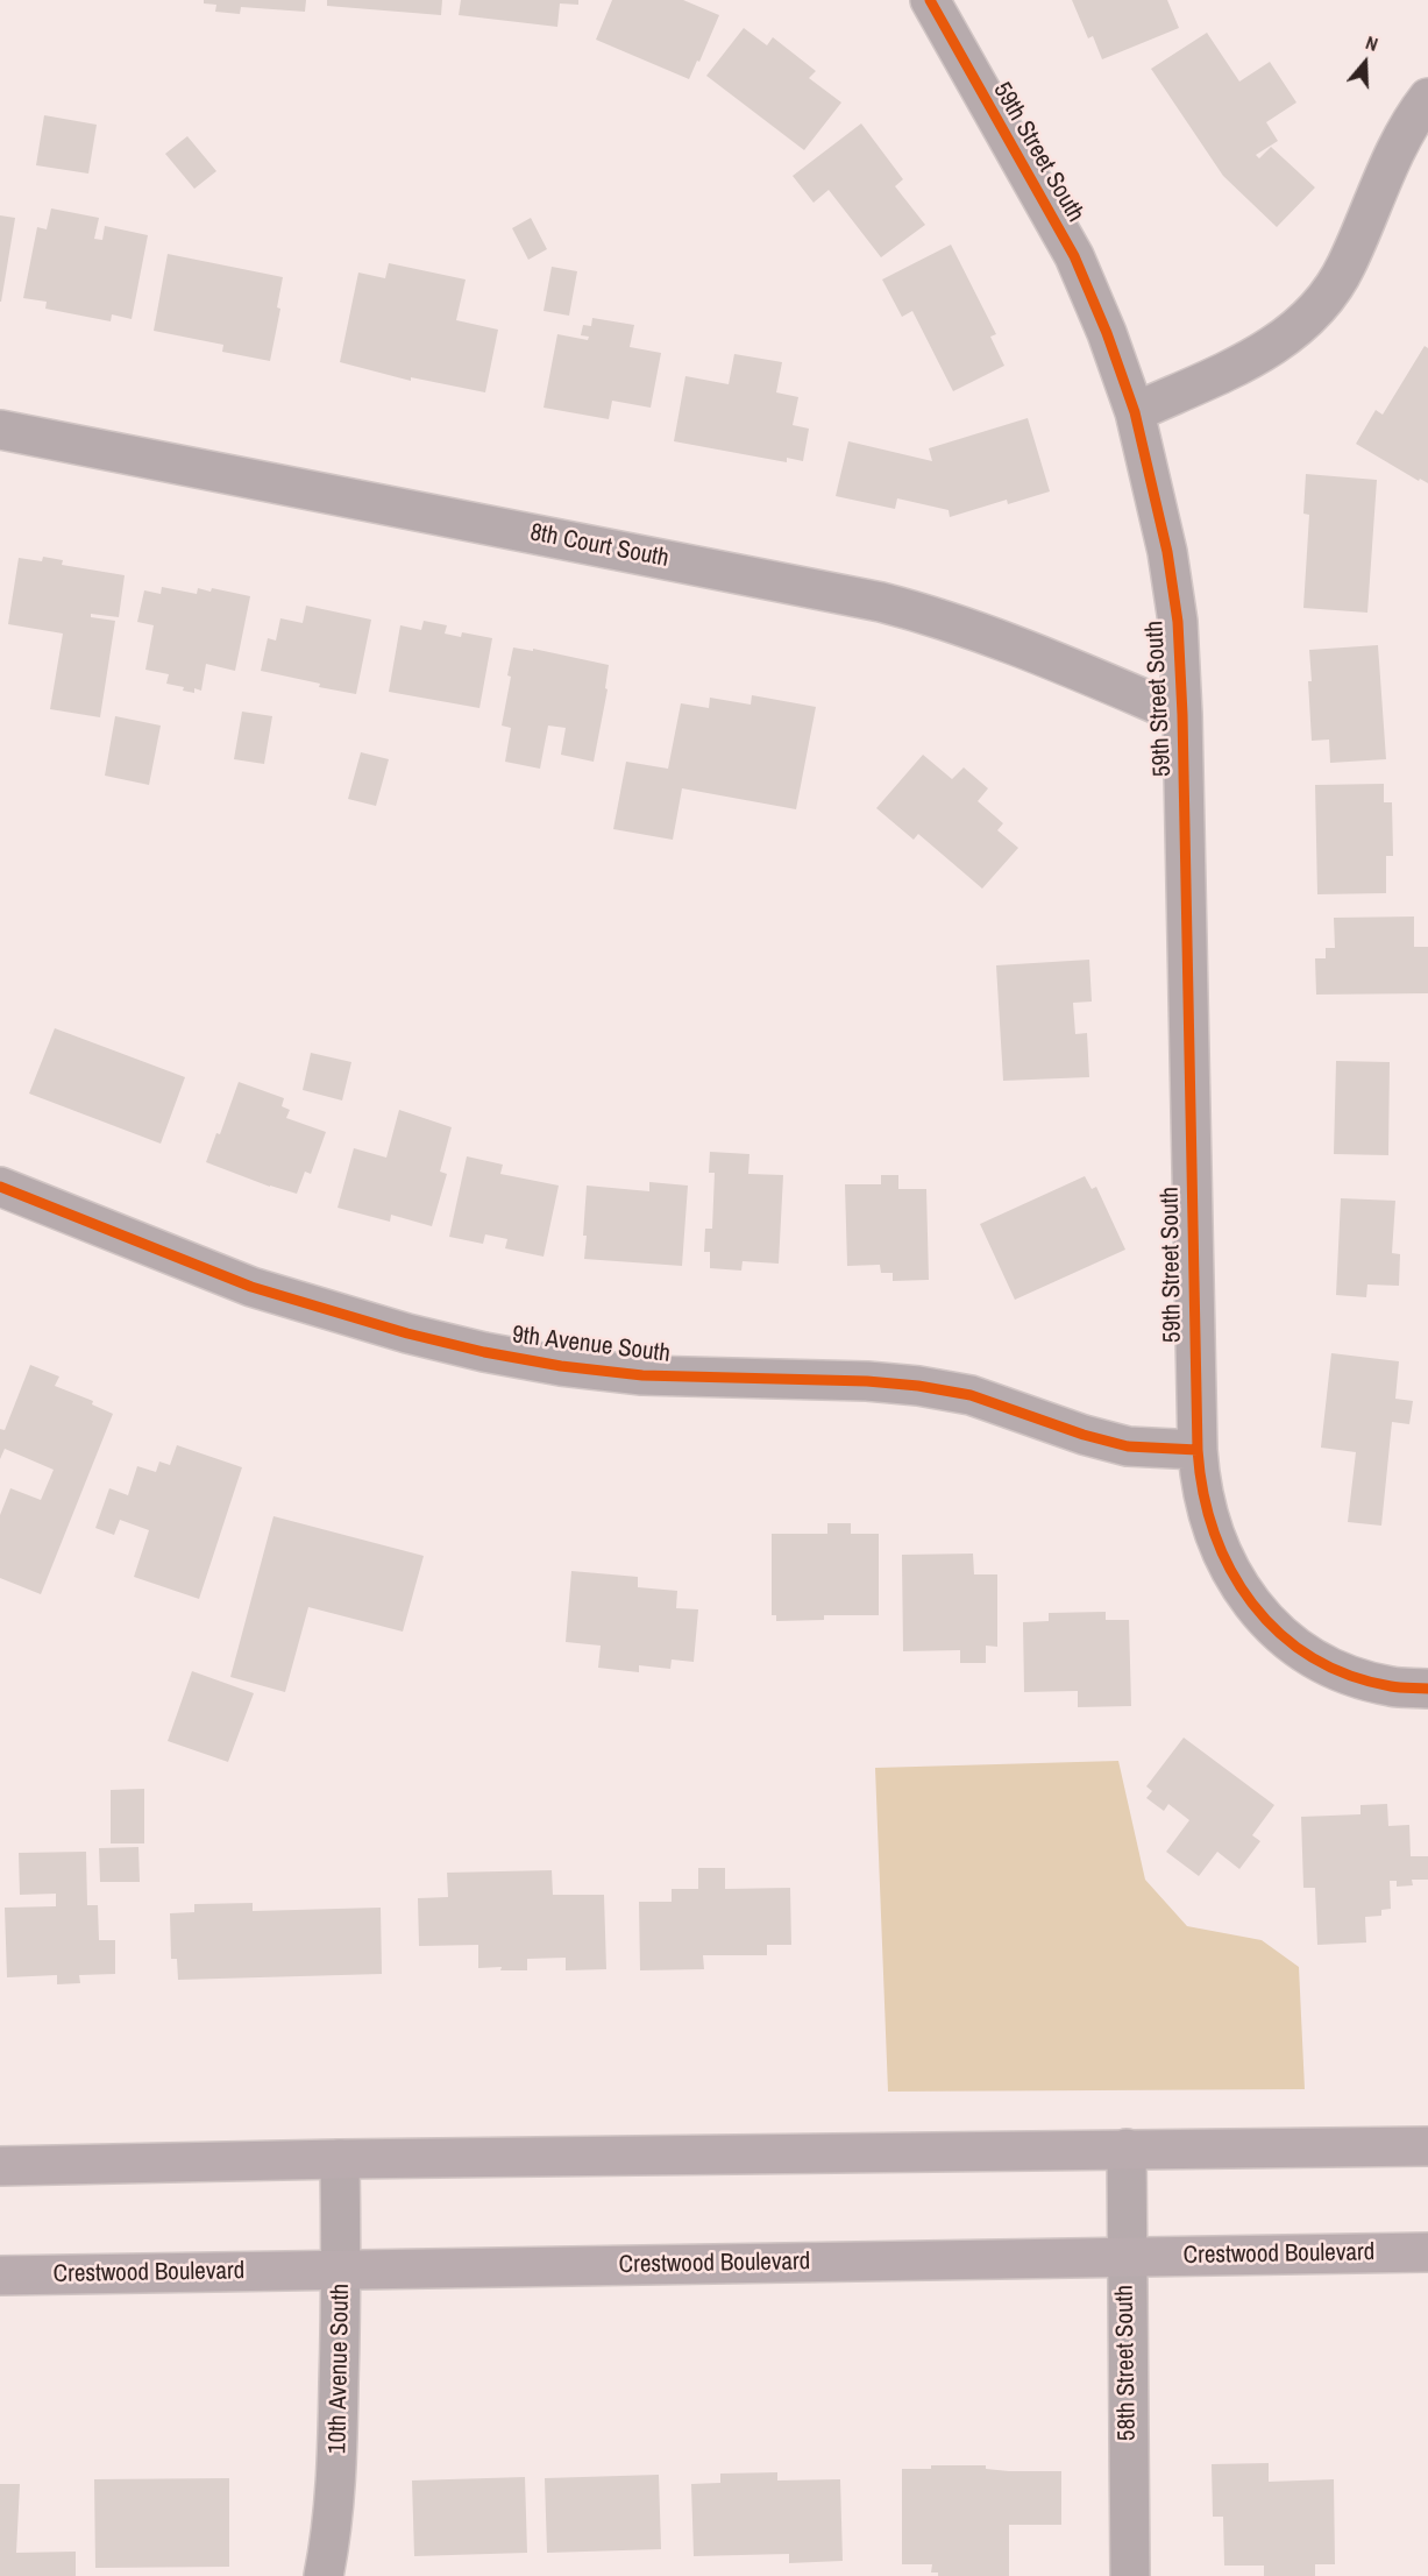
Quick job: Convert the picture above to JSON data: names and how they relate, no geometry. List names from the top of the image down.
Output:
{
  "streets": {
    "main road": ["Crestwood Boulevard"],
    "street": [
      "59th Street South",
      "8th Court South",
      "9th Avenue South",
      "58th Street South",
      "10th Avenue South"
    ]
  },
  "crossings": [
    ["59th Street South", "8th Court South"],
    ["59th Street South", "9th Avenue South"],
    ["Crestwood Boulevard", "58th Street South"],
    ["Crestwood Boulevard", "10th Avenue South"]
  ],
  "north": "top"
}
